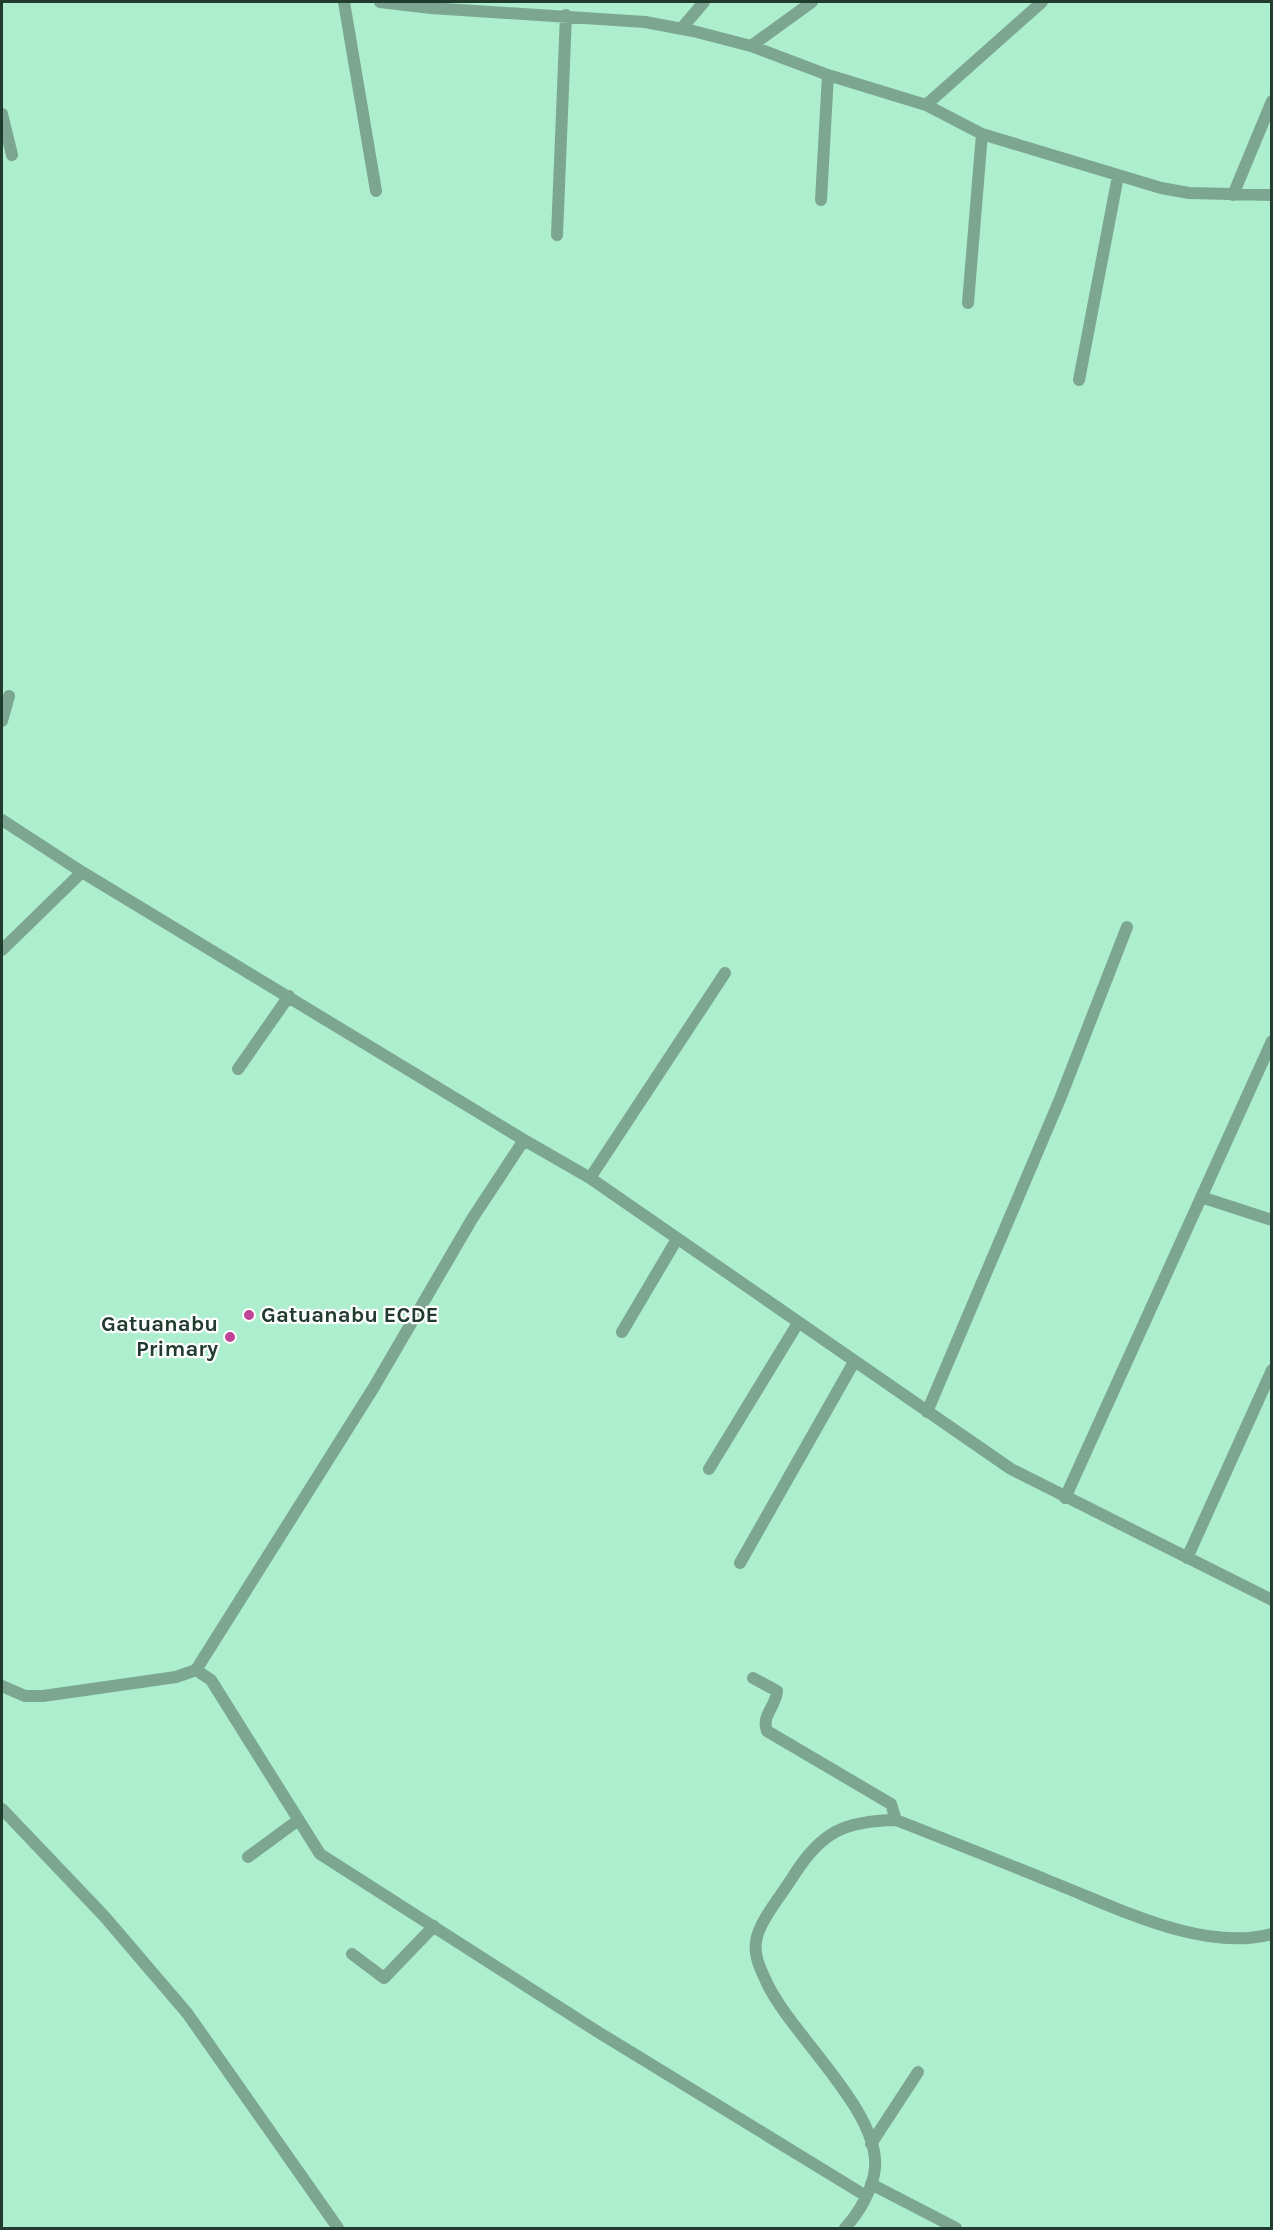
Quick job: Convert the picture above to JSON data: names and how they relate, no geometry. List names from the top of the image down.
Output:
{
  "places": ["Gatuanabu ECDE", "Gatuanabu Primary"]
}
